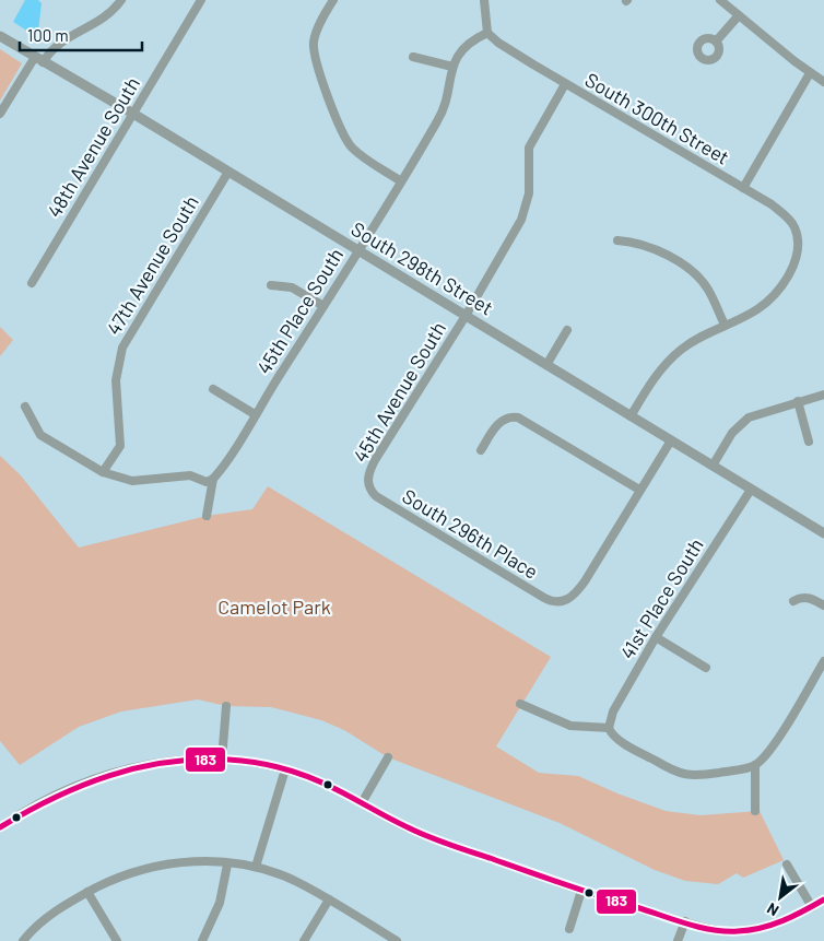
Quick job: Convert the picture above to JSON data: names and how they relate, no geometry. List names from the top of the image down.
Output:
{
  "streets": {
    "street": [
      "South 300th Street",
      "48th Avenue South",
      "47th Avenue South",
      "South 298th Street",
      "45th Place South",
      "45th Avenue South",
      "South 296th Place",
      "41st Place South"
    ]
  },
  "crossings": [
    ["South 300th Street", "45th Place South"],
    ["South 300th Street", "45th Avenue South"],
    ["48th Avenue South", "South 298th Street"],
    ["47th Avenue South", "South 298th Street"],
    ["South 298th Street", "45th Place South"],
    ["South 298th Street", "45th Avenue South"],
    ["South 298th Street", "41st Place South"],
    ["45th Avenue South", "South 296th Place"]
  ],
  "parks": ["Camelot Park"],
  "lines": ["transit line 183"],
  "scale_bar": "100 m",
  "north": "bottom left"
}
